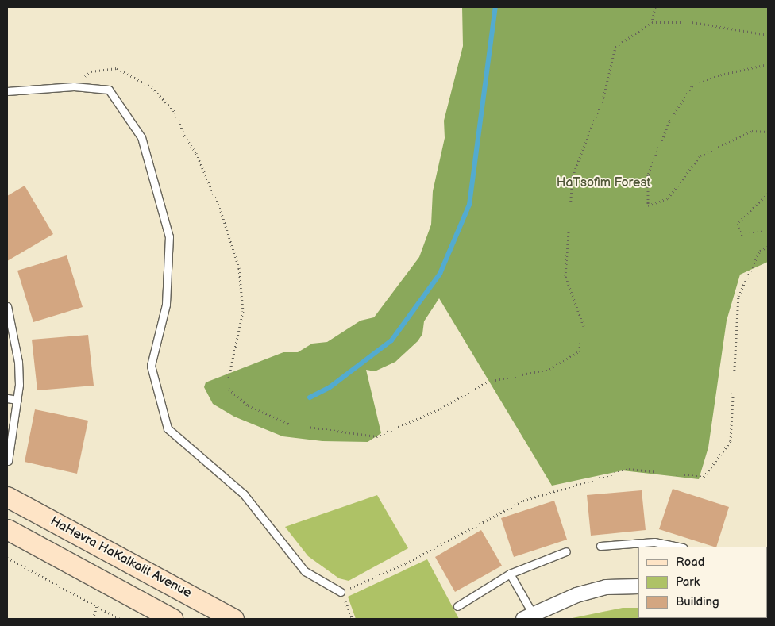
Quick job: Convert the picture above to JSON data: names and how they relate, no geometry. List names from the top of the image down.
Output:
{
  "streets": {
    "main road": ["HaHevra HaKalkalit Avenue"]
  },
  "parks": ["HaTsofim Forest"],
  "legend": ["Road", "Park", "Building"]
}
